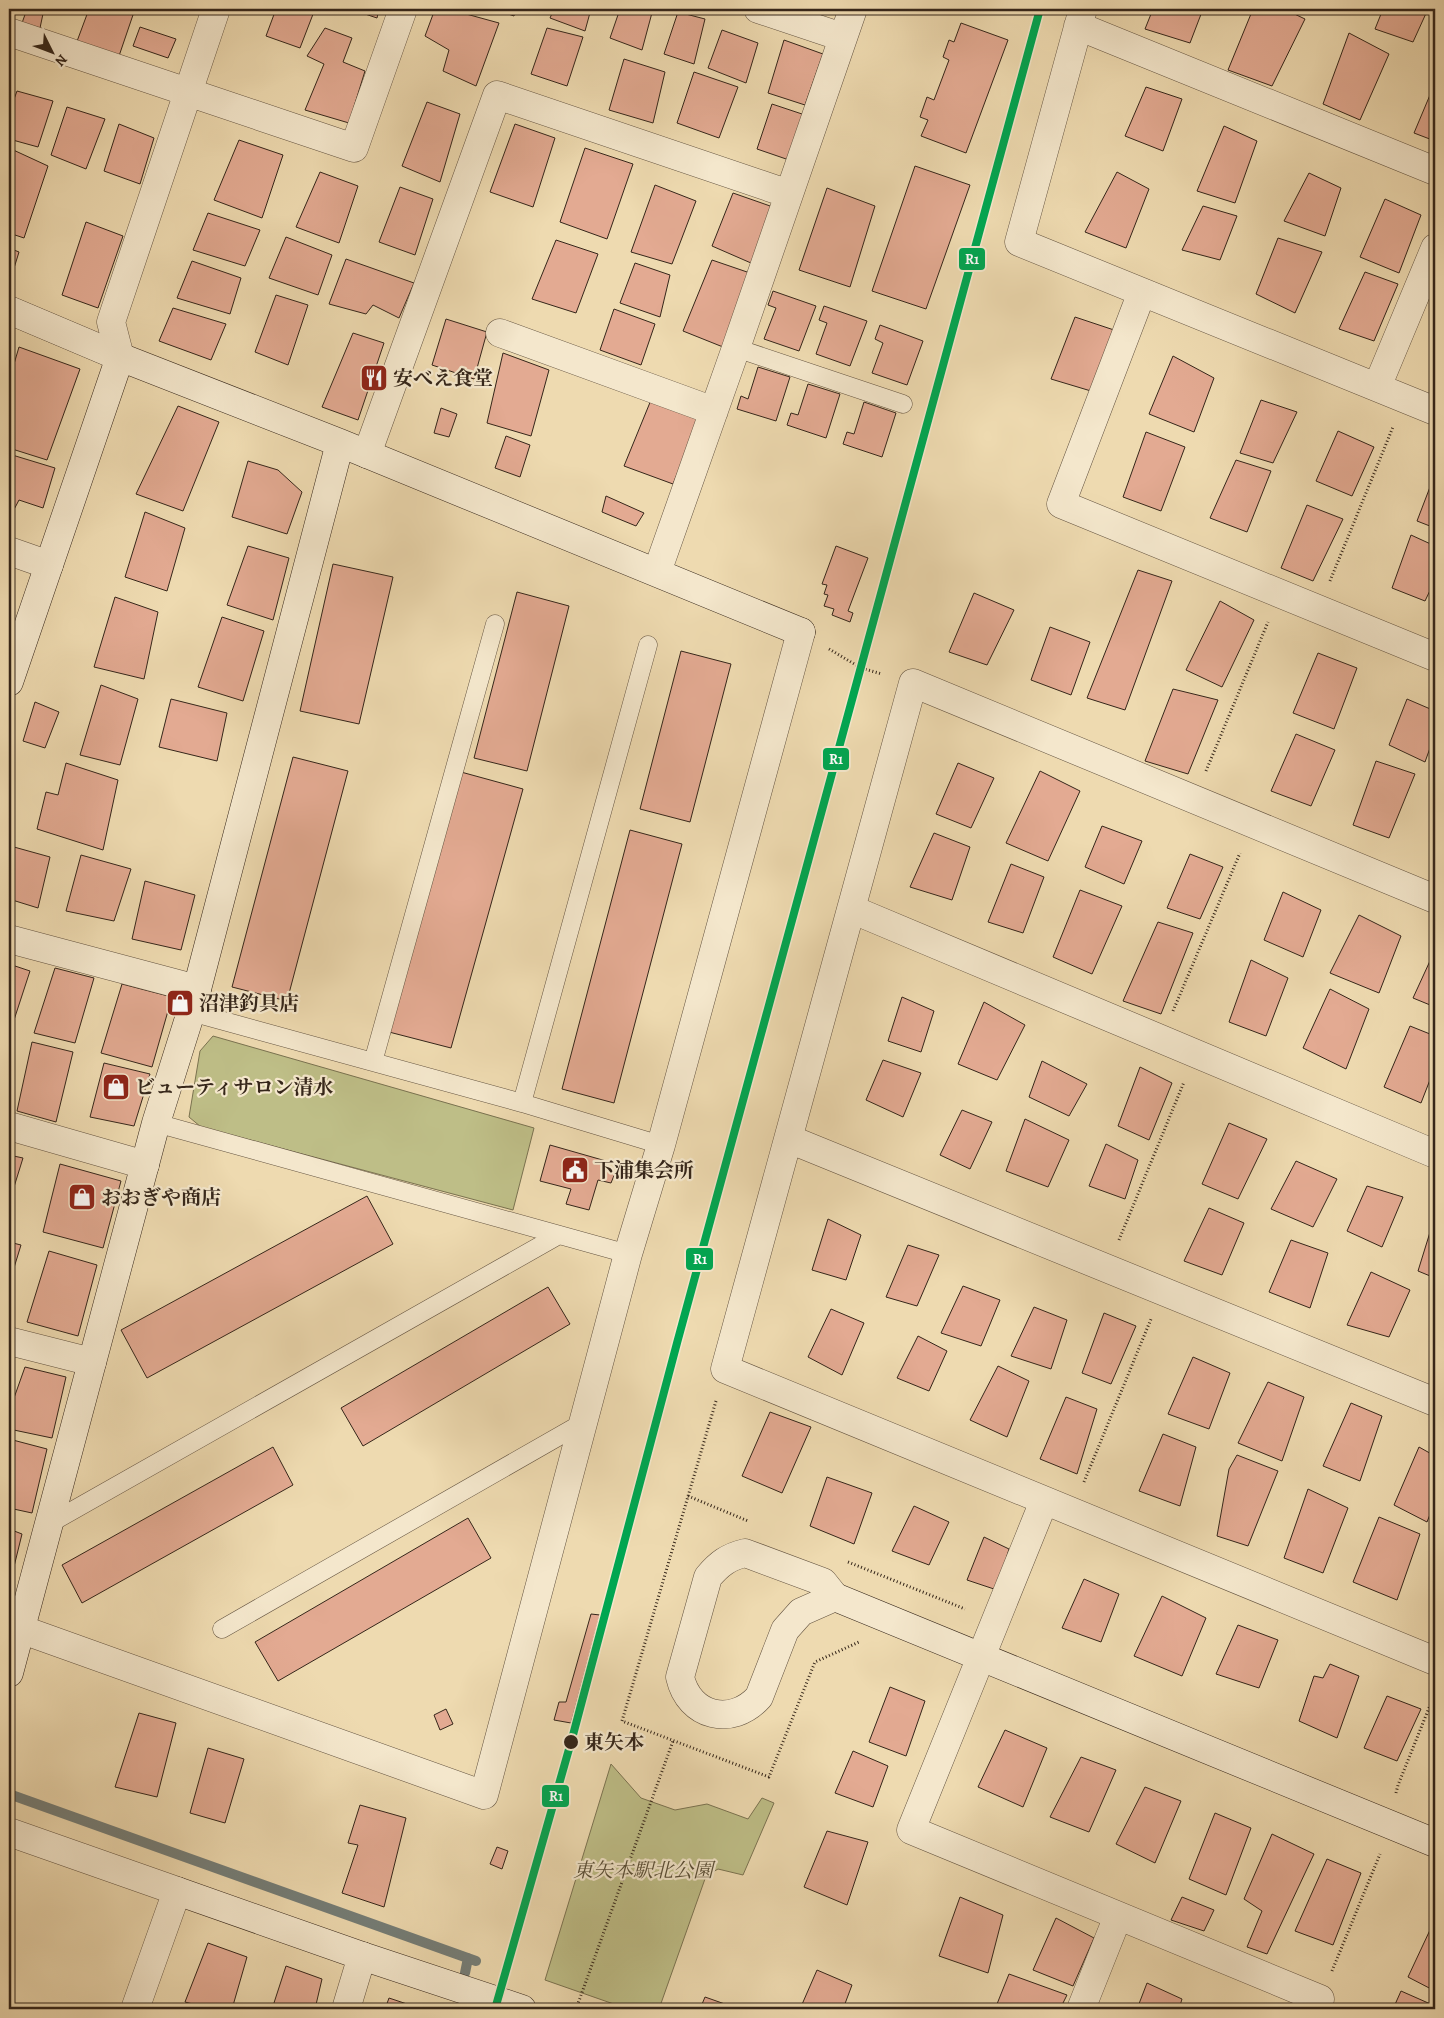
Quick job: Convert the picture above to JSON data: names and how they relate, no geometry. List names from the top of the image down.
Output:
{
  "parks": ["東矢本駅北公園"],
  "places": {
    "restaurant": ["安べえ食堂"],
    "shop": ["沼津釣具店", "ビューティサロン清水", "おおぎや商店"],
    "public building": ["下浦集会所"],
    "other": ["東矢本"]
  },
  "lines": ["transit line R1"],
  "north": "bottom right"
}
